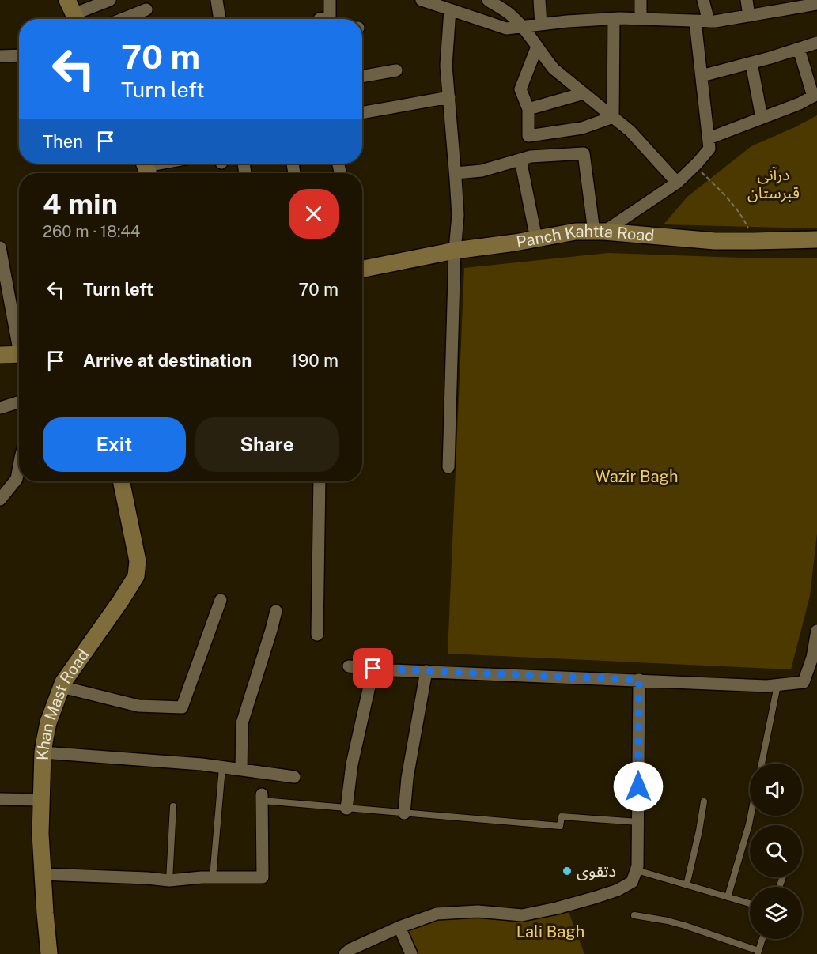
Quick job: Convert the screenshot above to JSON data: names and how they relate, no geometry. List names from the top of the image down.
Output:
{
  "streets": {
    "main road": ["Panch Kahtta Road", "Khan Mast Road"]
  },
  "parks": ["درآنی قبرستان", "Wazir Bagh", "Lali Bagh"],
  "places": ["دتقوى"],
  "page": {
    "turn": ["70 m", "Turn left"],
    "then": "Then",
    "heading": ["4 min", "260 m · 18:44"],
    "list": [
      {
        "name": "Turn left",
        "value": "70 m"
      },
      {
        "name": "Arrive at destination",
        "value": "190 m"
      }
    ],
    "buttons": ["Exit", "Share"]
  }
}
